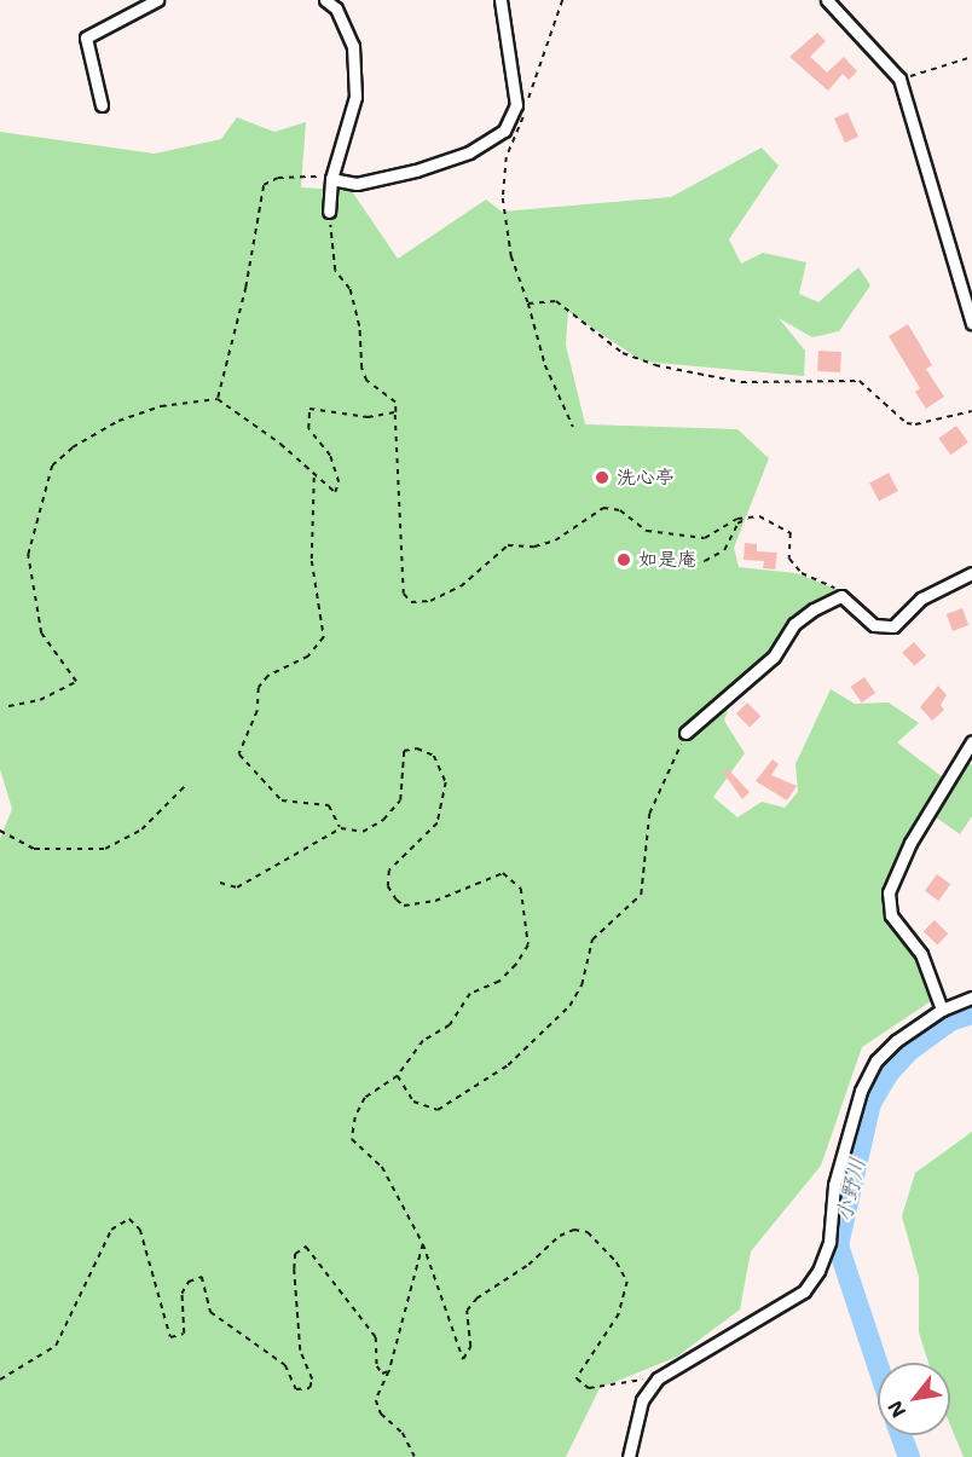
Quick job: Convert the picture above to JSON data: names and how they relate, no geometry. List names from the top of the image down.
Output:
{
  "water": ["小野川"],
  "places": ["洗心亭", "如是庵"],
  "north": "bottom left"
}
